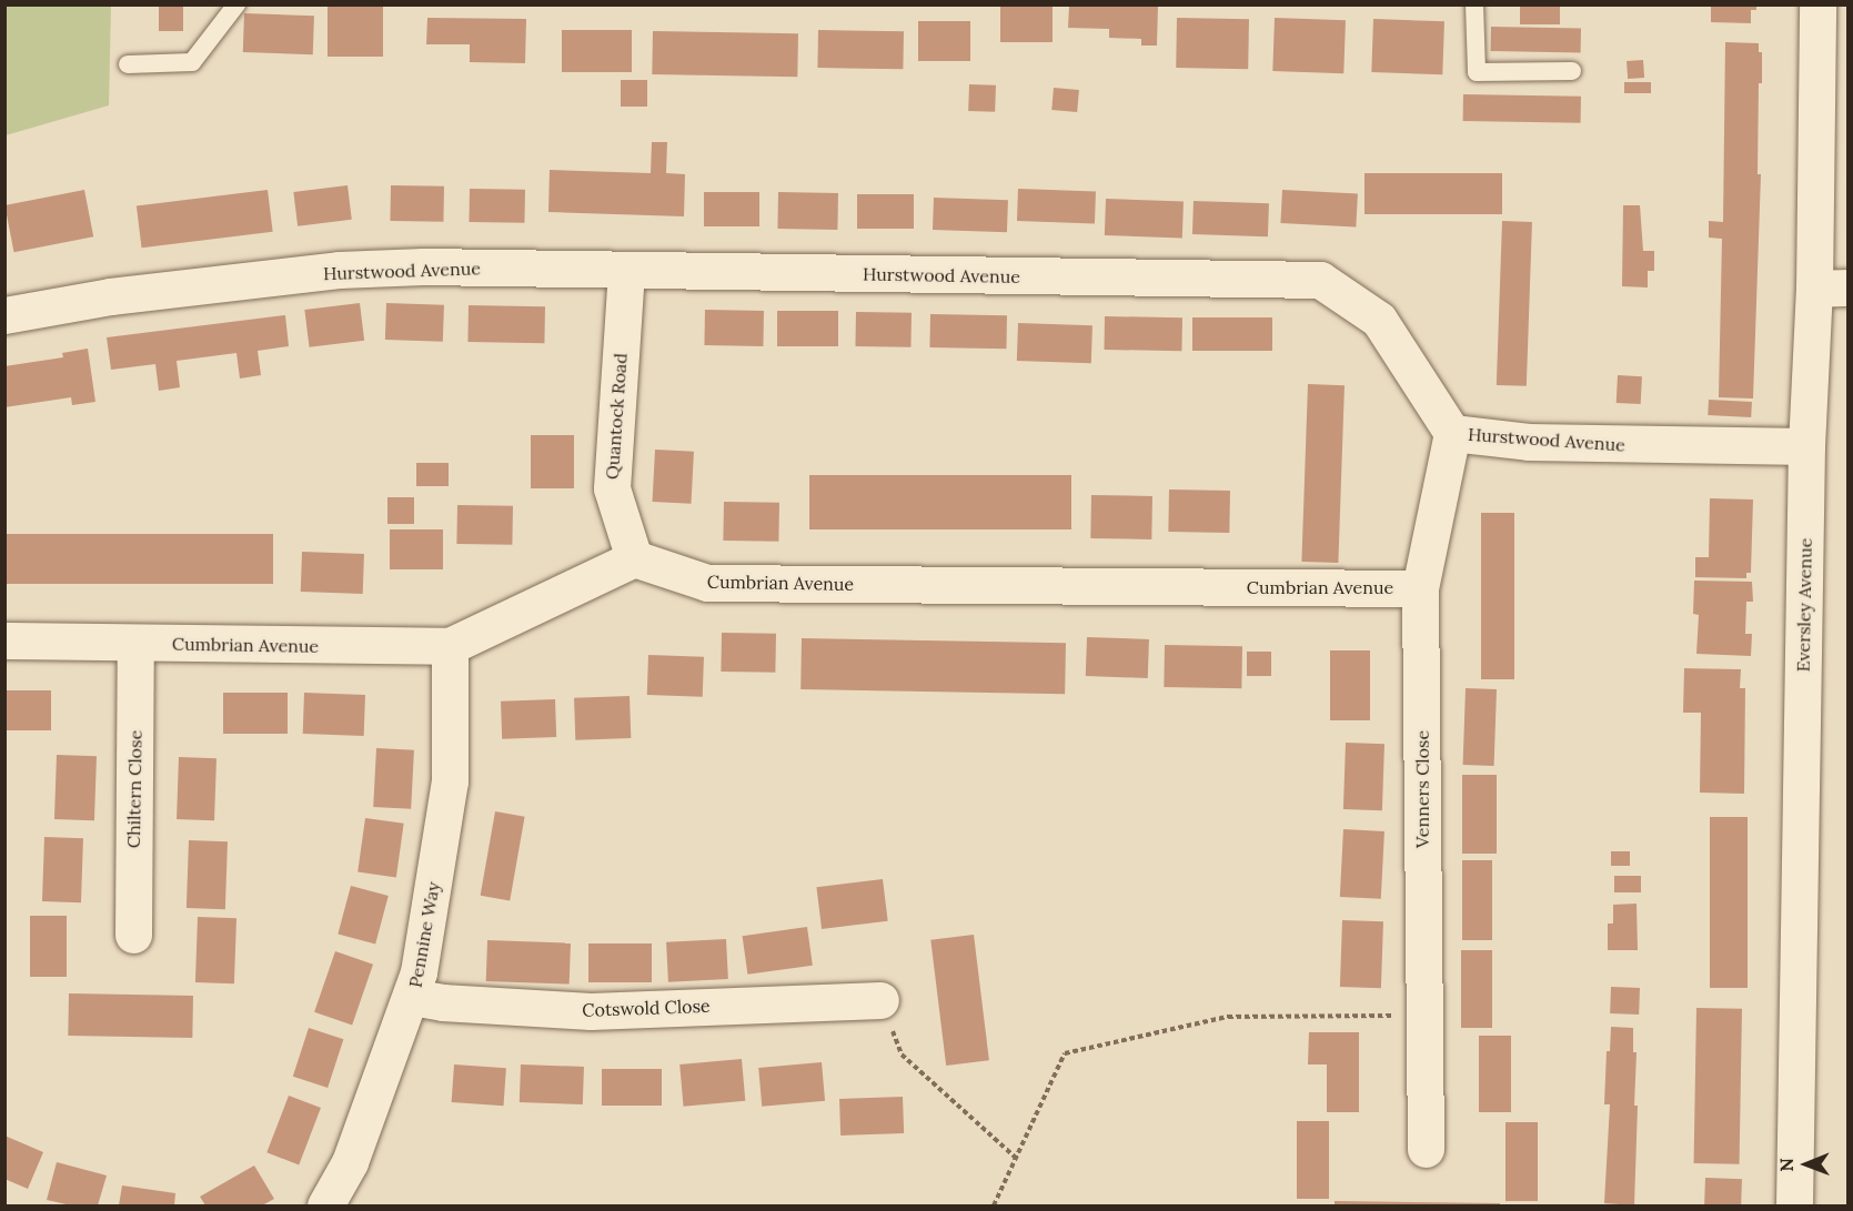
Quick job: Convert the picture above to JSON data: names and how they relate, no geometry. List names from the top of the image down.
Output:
{
  "streets": {
    "street": [
      "Hurstwood Avenue",
      "Quantock Road",
      "Cumbrian Avenue",
      "Eversley Avenue",
      "Chiltern Close",
      "Venners Close",
      "Pennine Way",
      "Cotswold Close"
    ]
  },
  "crossings": [
    ["Hurstwood Avenue", "Quantock Road"],
    ["Hurstwood Avenue", "Eversley Avenue"],
    ["Hurstwood Avenue", "Venners Close"],
    ["Quantock Road", "Cumbrian Avenue"],
    ["Cumbrian Avenue", "Chiltern Close"],
    ["Cumbrian Avenue", "Venners Close"],
    ["Cumbrian Avenue", "Pennine Way"],
    ["Pennine Way", "Cotswold Close"]
  ],
  "north": "left"
}
